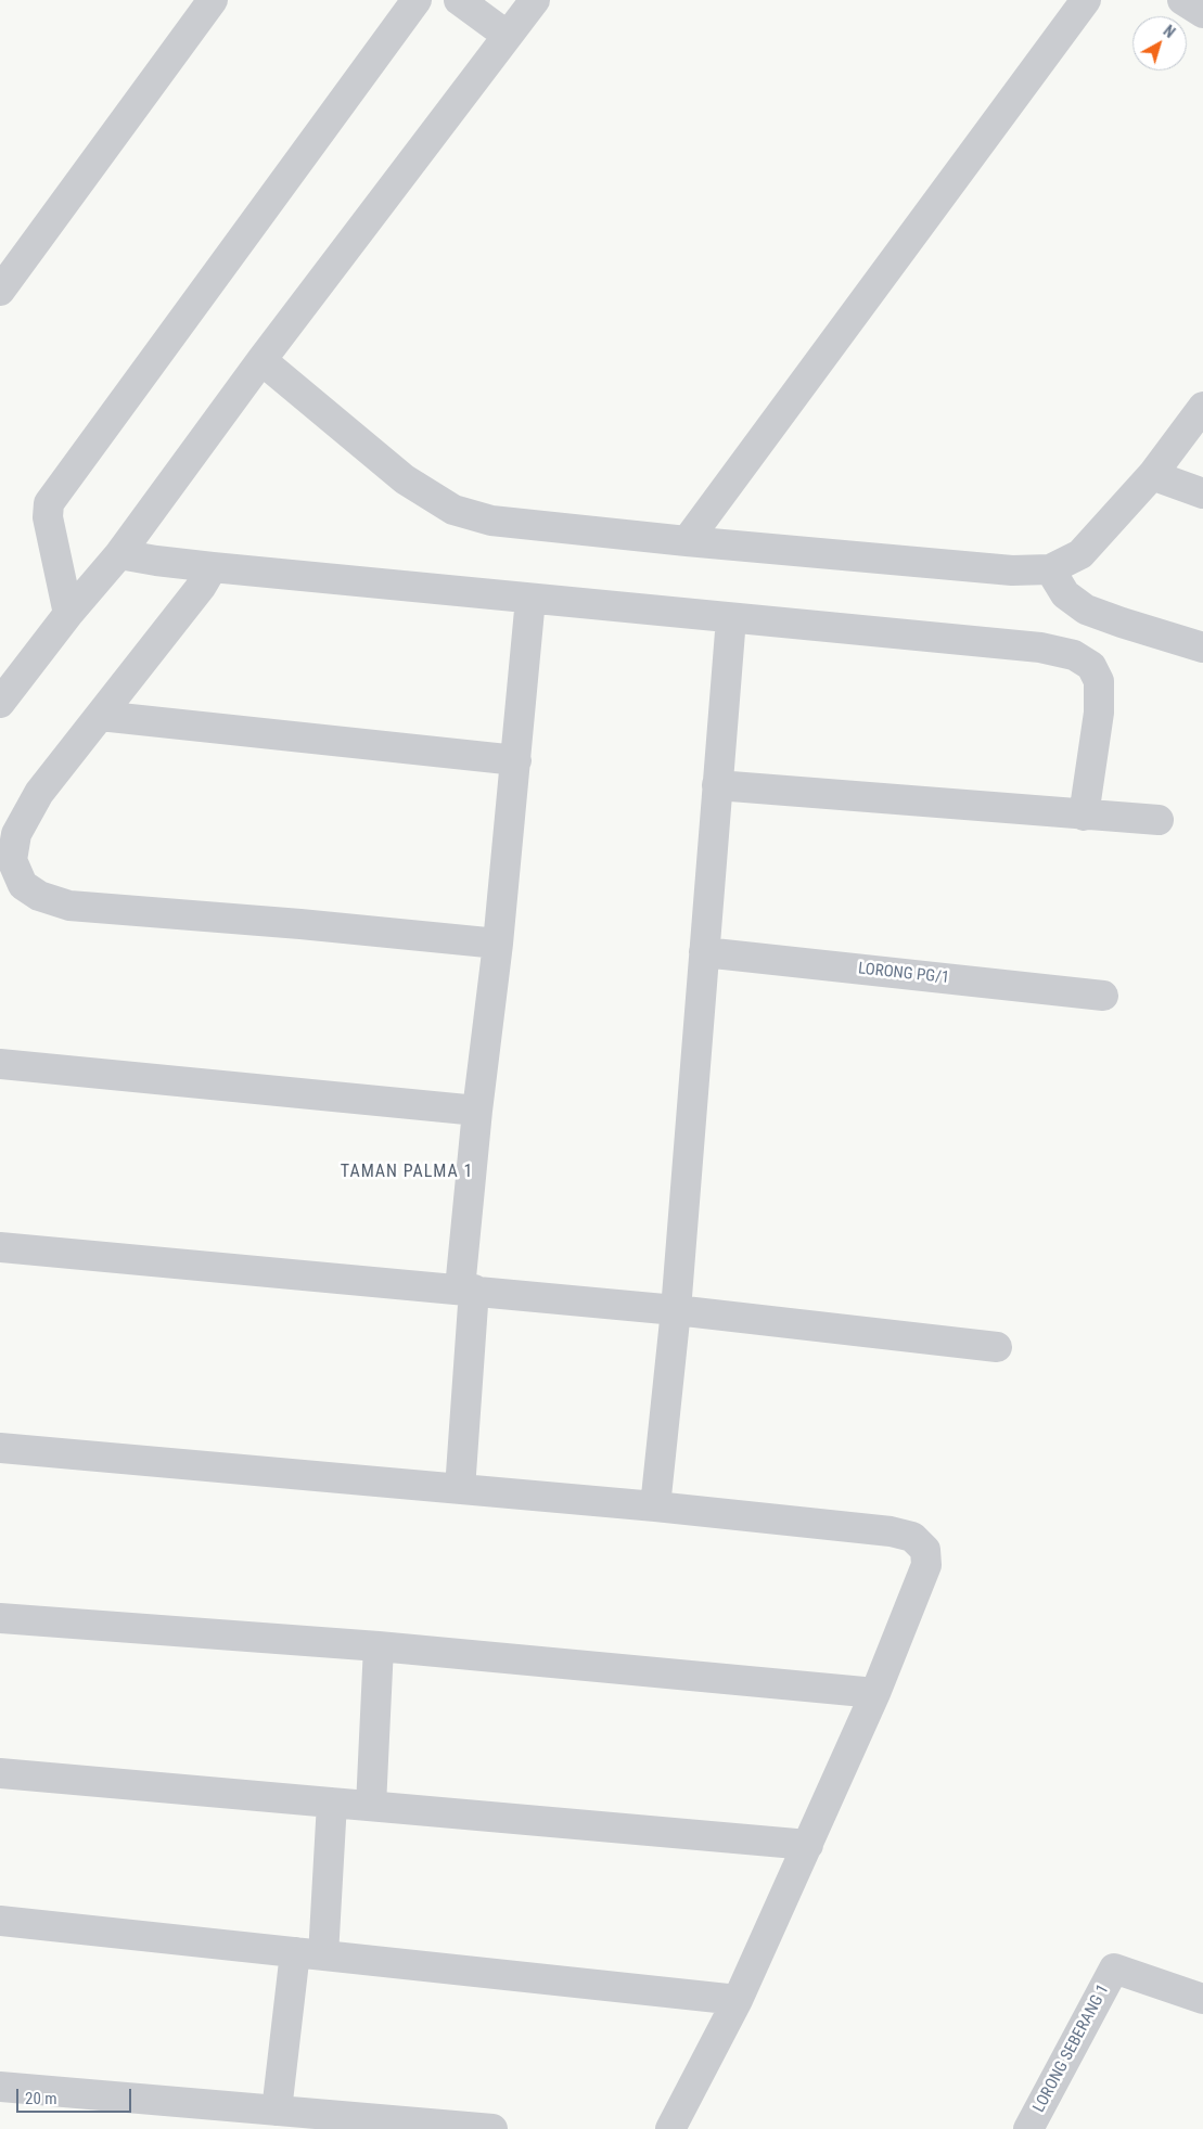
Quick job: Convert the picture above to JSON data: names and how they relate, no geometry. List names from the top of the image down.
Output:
{
  "streets": {
    "street": ["LORONG PG/1", "LORONG SEBERANG 1"]
  },
  "districts": ["TAMAN PALMA 1"],
  "scale_bar": "20 m",
  "north": "top right"
}
